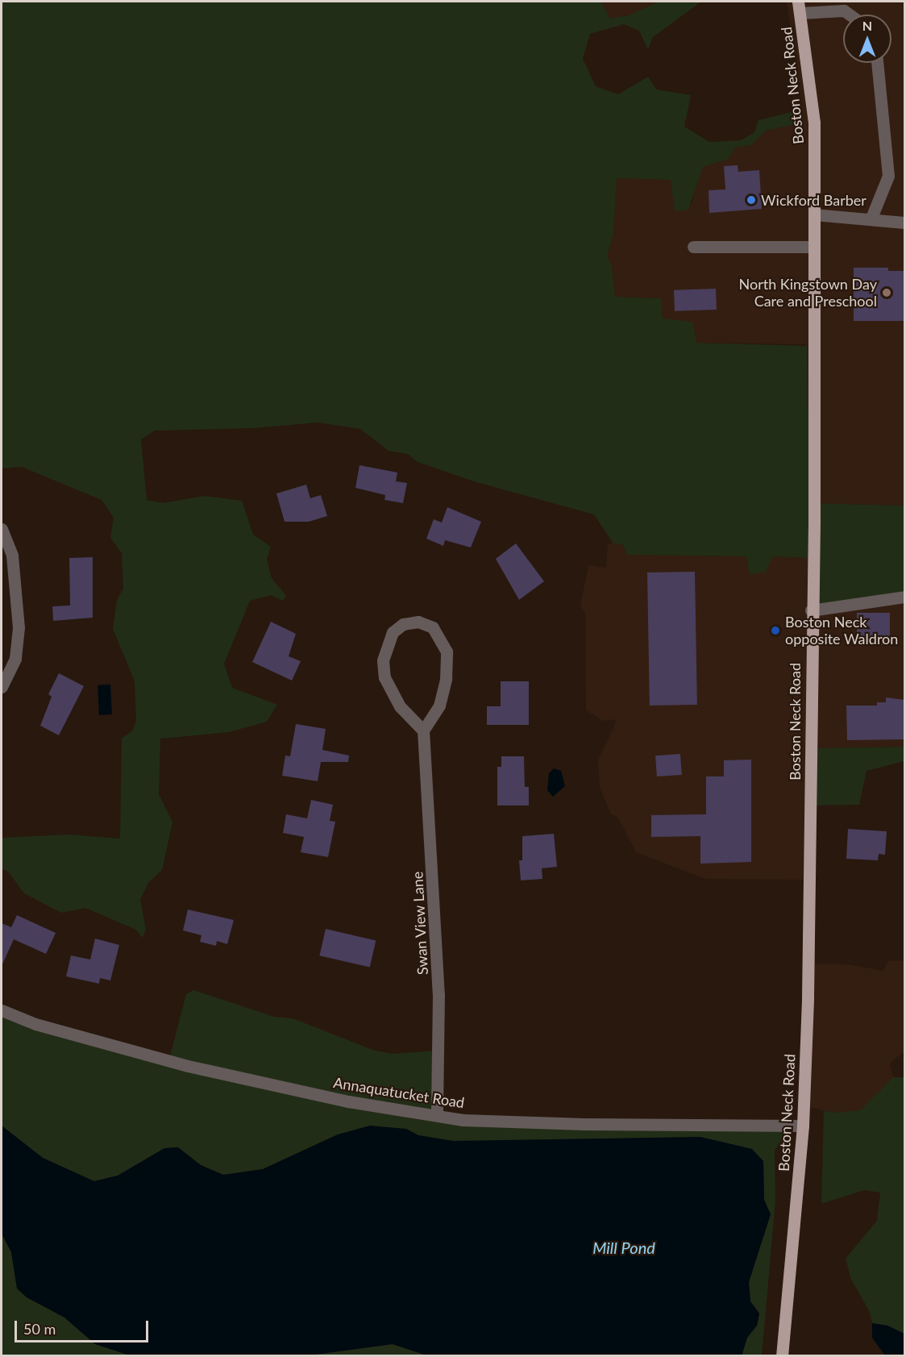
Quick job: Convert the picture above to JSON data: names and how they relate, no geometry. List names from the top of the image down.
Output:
{
  "streets": {
    "main road": ["Boston Neck Road"],
    "street": ["Swan View Lane", "Annaquatucket Road"]
  },
  "crossings": [
    ["Boston Neck Road", "Annaquatucket Road"],
    ["Swan View Lane", "Annaquatucket Road"]
  ],
  "water": ["Mill Pond"],
  "places": ["Wickford Barber", "North Kingstown Day Care and Preschool", "Boston Neck opposite Waldron"],
  "scale_bar": "50 m",
  "north": "top"
}
